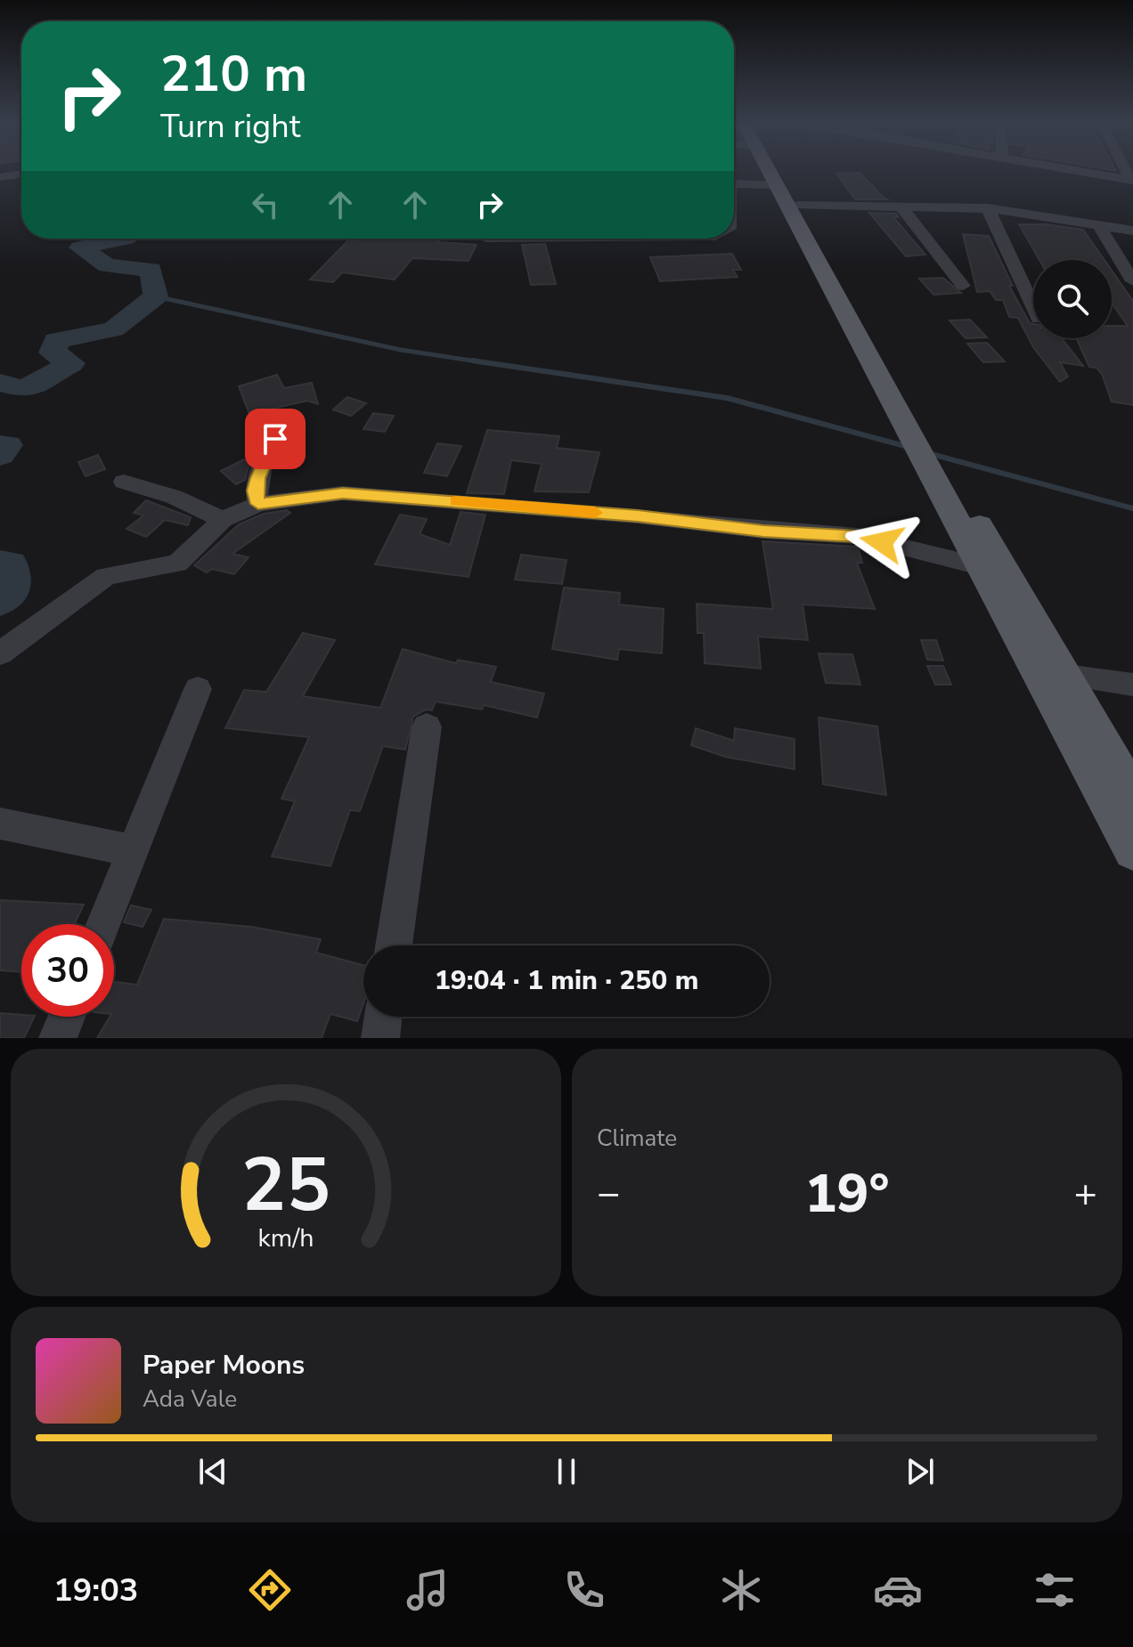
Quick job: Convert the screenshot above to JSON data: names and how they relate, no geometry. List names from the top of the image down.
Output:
{
  "page": {
    "turn": ["210 m", "Turn right"],
    "limit": "30",
    "trip": "19:04 · 1 min · 250 m",
    "tile": "Climate",
    "heat": ["−", "19°", "+"],
    "song": ["Paper Moons", "Ada Vale"],
    "tabs": "19:03",
    "gauge": ["25", "km/h"]
  }
}
